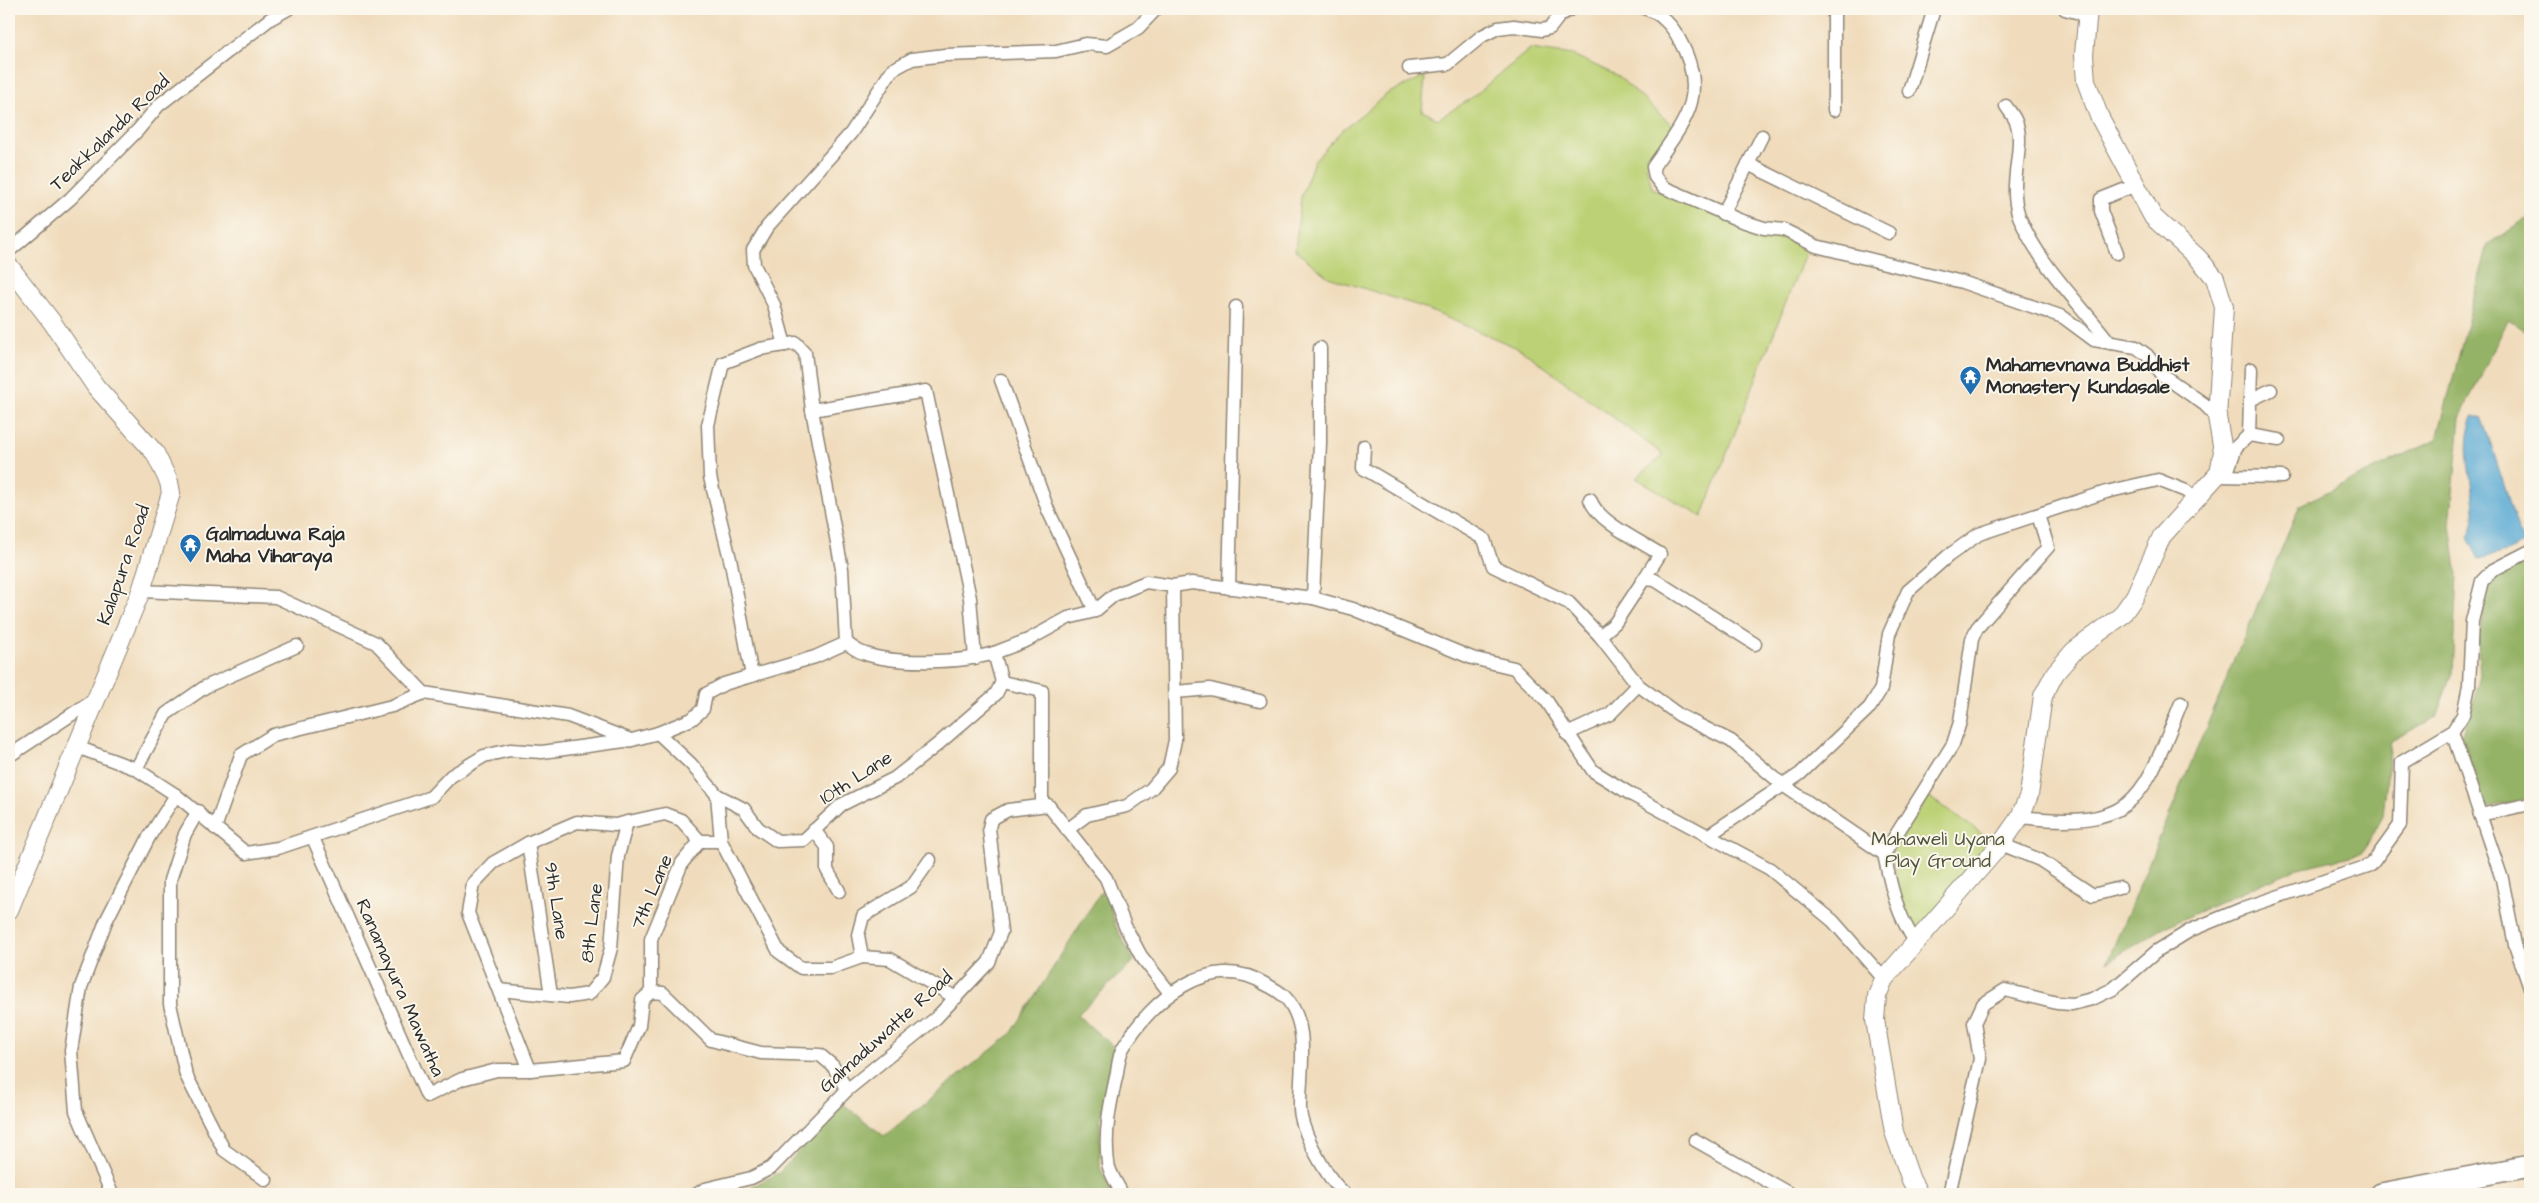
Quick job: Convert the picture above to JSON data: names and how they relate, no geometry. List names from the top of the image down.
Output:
{
  "streets": {
    "street": [
      "Teakkalanda Road",
      "Kalapura Road",
      "10th Lane",
      "7th Lane",
      "9th Lane",
      "8th Lane",
      "Ranamayura Mawatha",
      "Galmaduwatte Road"
    ]
  },
  "crossings": [
    ["7th Lane", "Ranamayura Mawatha"],
    ["9th Lane", "8th Lane"]
  ],
  "parks": ["Mahaweli Uyana Play Ground"],
  "places": {
    "temple": ["Mahamevnawa Buddhist Monastery Kundasale", "Galmaduwa Raja Maha Viharaya"]
  }
}
